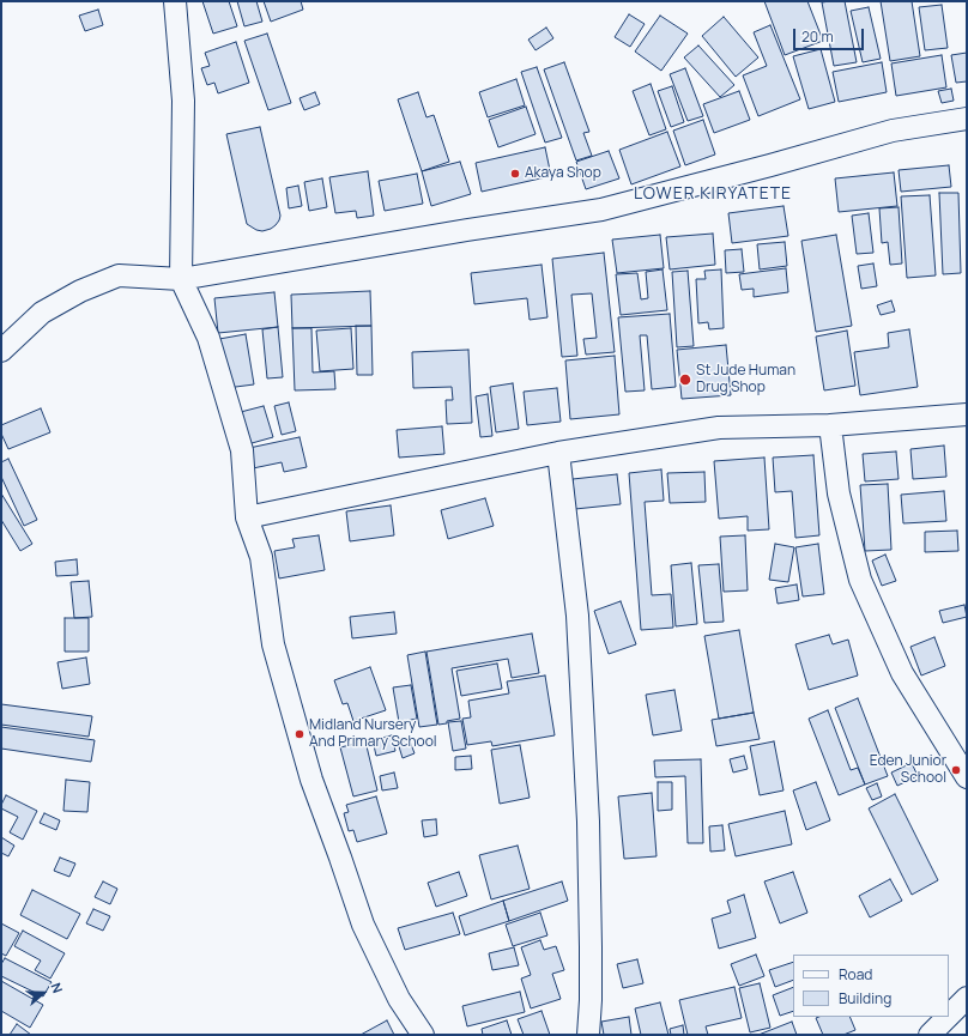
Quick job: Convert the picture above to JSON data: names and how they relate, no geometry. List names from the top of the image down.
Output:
{
  "districts": ["LOWER KIRYATETE"],
  "places": [
    "Akaya Shop",
    "St Jude Human Drug Shop",
    "Midland Nursery And Primary School",
    "Eden Junior School"
  ],
  "legend": ["Road", "Building"],
  "scale_bar": "20 m",
  "north": "right"
}
